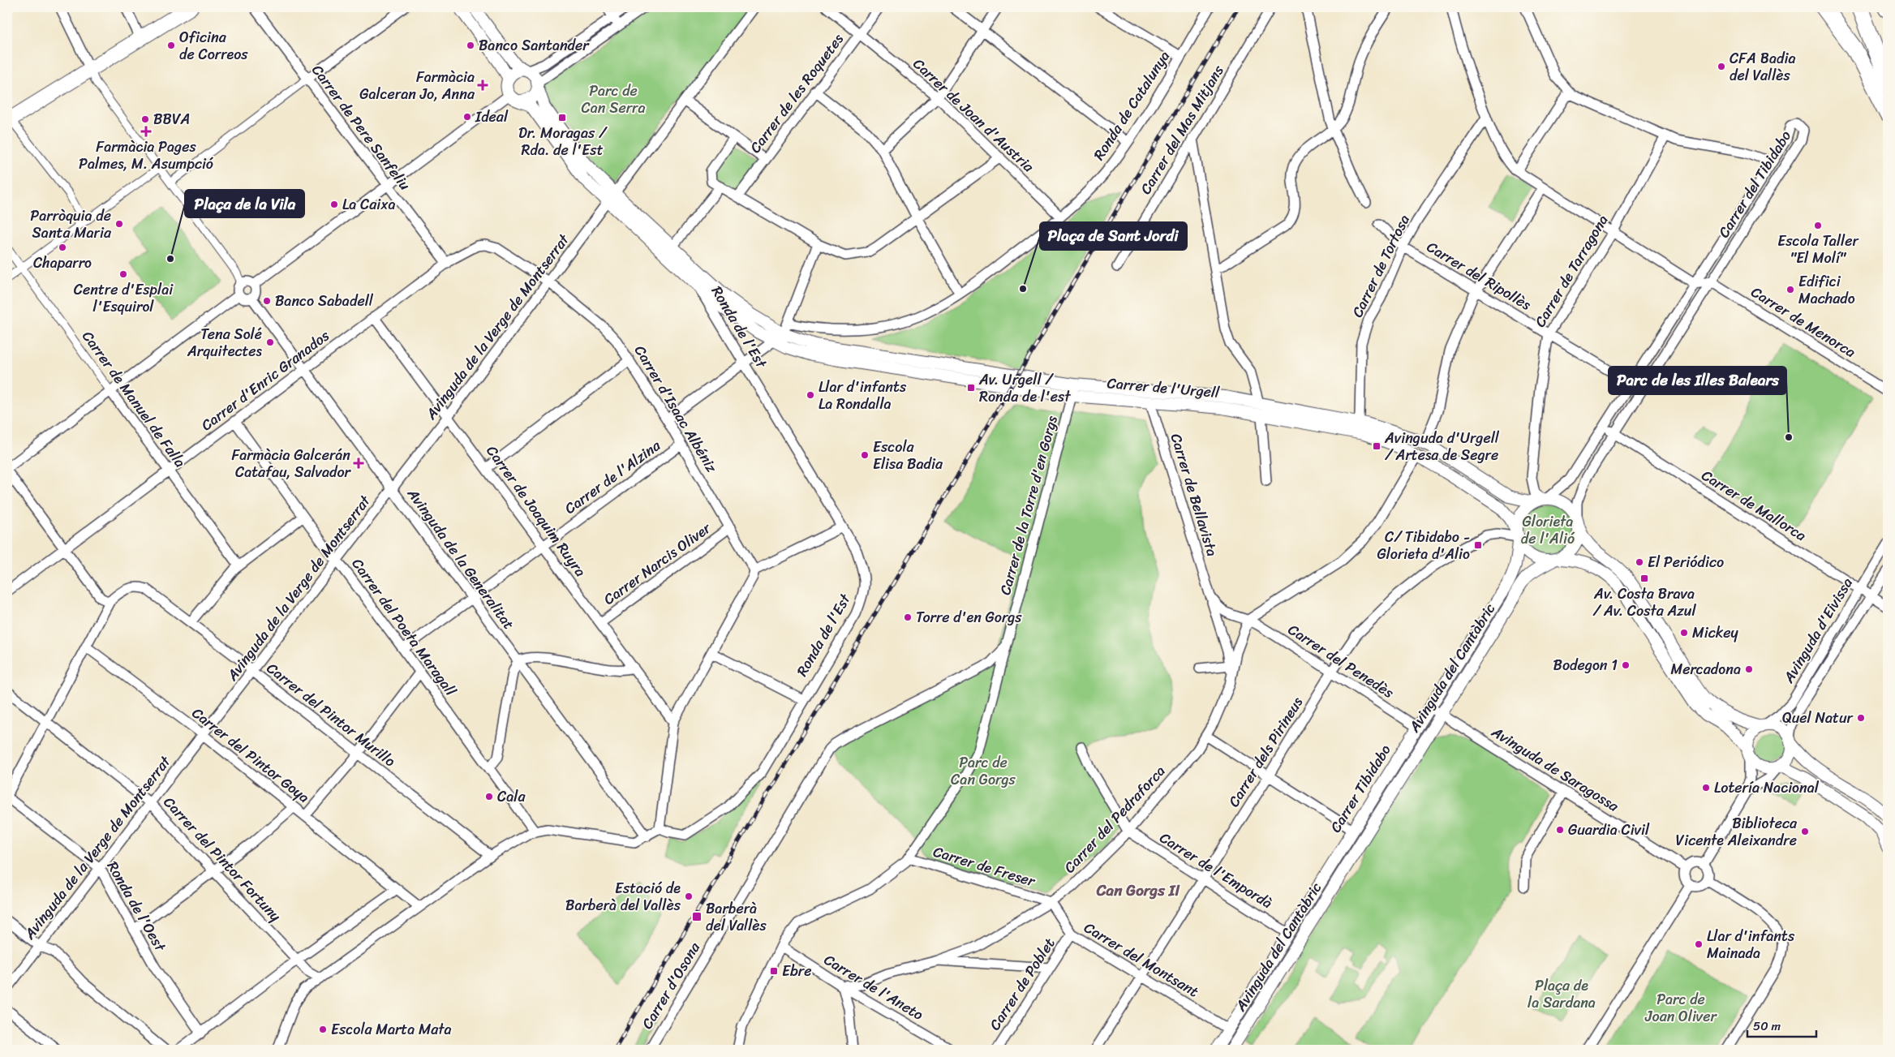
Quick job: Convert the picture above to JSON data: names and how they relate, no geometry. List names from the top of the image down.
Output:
{
  "streets": {
    "street": [
      "Carrer de les Roquetes",
      "Ronda de Catalunya",
      "Carrer de Joan d'Austria",
      "Carrer de Pere Sanfeliu",
      "Carrer del Mas Mitjans",
      "Carrer del Tibidabo",
      "Carrer de Tortosa",
      "Carrer de Tarragona",
      "Carrer del Ripollès",
      "Carrer de Menorca",
      "Avinguda de la Verge de Montserrat",
      "Ronda de l'Est",
      "Carrer d'Enric Granados",
      "Carrer de l'Urgell",
      "Carrer de Manuel de Falla",
      "Carrer d'Isaac Albéniz",
      "Carrer de l'Alzina",
      "Carrer de Bellavista",
      "Carrer de la Torre d'en Gorgs",
      "Carrer de Mallorca",
      "Carrer de Joaquim Ruyra",
      "Avinguda de la Generalitat",
      "Carrer Narcis Oliver",
      "Carrer del Poeta Maragall",
      "Avinguda d'Eivissa",
      "Carrer del Penedès",
      "Avinguda del Cantàbric",
      "Carrer del Pintor Murillo",
      "Carrer dels Pirineus",
      "Carrer del Pintor Goya",
      "Avinguda de Saragossa",
      "Carrer Tibidabo",
      "Carrer del Pedraforca",
      "Carrer del Pintor Fortuny",
      "Carrer de Freser",
      "Carrer de l'Empordà",
      "Ronda de l'Oest",
      "Carrer del Montsant",
      "Carrer de Poblet",
      "Carrer d'Osona",
      "Carrer de l'Aneto"
    ]
  },
  "crossings": [
    ["Carrer de les Roquetes", "Carrer de Joan d'Austria"],
    ["Ronda de Catalunya", "Carrer de Joan d'Austria"],
    ["Ronda de Catalunya", "Ronda de l'Est"],
    ["Ronda de Catalunya", "Carrer de l'Urgell"],
    ["Carrer de Pere Sanfeliu", "Carrer d'Enric Granados"],
    ["Carrer del Tibidabo", "Carrer de Tarragona"],
    ["Carrer del Tibidabo", "Carrer del Ripollès"],
    ["Carrer del Tibidabo", "Carrer de Menorca"],
    ["Carrer del Tibidabo", "Carrer de l'Urgell"],
    ["Carrer del Tibidabo", "Carrer de Mallorca"],
    ["Carrer del Tibidabo", "Avinguda del Cantàbric"],
    ["Carrer del Tibidabo", "Carrer dels Pirineus"],
    ["Carrer del Tibidabo", "Carrer Tibidabo"],
    ["Carrer de Tortosa", "Carrer del Ripollès"],
    ["Carrer de Tortosa", "Carrer de Menorca"],
    ["Carrer de Tortosa", "Carrer de l'Urgell"],
    ["Carrer de Tarragona", "Carrer del Ripollès"],
    ["Carrer de Tarragona", "Carrer de Menorca"],
    ["Carrer de Tarragona", "Carrer de l'Urgell"],
    ["Carrer de Tarragona", "Avinguda del Cantàbric"],
    ["Carrer de Tarragona", "Carrer dels Pirineus"],
    ["Carrer de Tarragona", "Carrer Tibidabo"],
    ["Avinguda de la Verge de Montserrat", "Ronda de l'Est"],
    ["Avinguda de la Verge de Montserrat", "Carrer d'Enric Granados"],
    ["Avinguda de la Verge de Montserrat", "Carrer d'Isaac Albéniz"],
    ["Avinguda de la Verge de Montserrat", "Carrer de Joaquim Ruyra"],
    ["Avinguda de la Verge de Montserrat", "Avinguda de la Generalitat"],
    ["Avinguda de la Verge de Montserrat", "Carrer del Poeta Maragall"],
    ["Avinguda de la Verge de Montserrat", "Carrer del Pintor Murillo"],
    ["Avinguda de la Verge de Montserrat", "Carrer del Pintor Goya"],
    ["Avinguda de la Verge de Montserrat", "Carrer del Pintor Fortuny"],
    ["Avinguda de la Verge de Montserrat", "Ronda de l'Oest"],
    ["Ronda de l'Est", "Carrer de l'Urgell"],
    ["Carrer d'Enric Granados", "Carrer de Manuel de Falla"],
    ["Carrer d'Enric Granados", "Carrer d'Isaac Albéniz"],
    ["Carrer d'Enric Granados", "Carrer de Joaquim Ruyra"],
    ["Carrer d'Enric Granados", "Avinguda de la Generalitat"],
    ["Carrer d'Enric Granados", "Carrer del Poeta Maragall"],
    ["Carrer de l'Urgell", "Carrer de Bellavista"],
    ["Carrer de l'Urgell", "Carrer de la Torre d'en Gorgs"],
    ["Carrer de l'Urgell", "Avinguda del Cantàbric"],
    ["Carrer de l'Urgell", "Carrer dels Pirineus"],
    ["Carrer de l'Urgell", "Carrer Tibidabo"],
    ["Carrer d'Isaac Albéniz", "Carrer de l'Alzina"],
    ["Carrer d'Isaac Albéniz", "Carrer Narcis Oliver"],
    ["Carrer de l'Alzina", "Carrer de Joaquim Ruyra"],
    ["Carrer de l'Alzina", "Avinguda de la Generalitat"],
    ["Carrer de l'Alzina", "Carrer del Poeta Maragall"],
    ["Carrer de Bellavista", "Carrer del Penedès"],
    ["Carrer de Bellavista", "Carrer del Pedraforca"],
    ["Carrer de la Torre d'en Gorgs", "Carrer d'Osona"],
    ["Carrer de Mallorca", "Avinguda d'Eivissa"],
    ["Carrer de Joaquim Ruyra", "Carrer Narcis Oliver"],
    ["Carrer del Penedès", "Carrer dels Pirineus"],
    ["Carrer del Penedès", "Carrer Tibidabo"],
    ["Avinguda del Cantàbric", "Carrer dels Pirineus"],
    ["Avinguda del Cantàbric", "Avinguda de Saragossa"],
    ["Avinguda del Cantàbric", "Carrer Tibidabo"],
    ["Carrer dels Pirineus", "Carrer Tibidabo"],
    ["Carrer dels Pirineus", "Carrer de l'Empordà"],
    ["Carrer dels Pirineus", "Carrer del Montsant"],
    ["Avinguda de Saragossa", "Carrer Tibidabo"],
    ["Carrer Tibidabo", "Carrer de l'Empordà"],
    ["Carrer Tibidabo", "Carrer del Montsant"],
    ["Carrer del Pedraforca", "Carrer de Freser"],
    ["Carrer del Pedraforca", "Carrer de l'Empordà"],
    ["Carrer del Pedraforca", "Carrer del Montsant"],
    ["Carrer de Freser", "Carrer del Montsant"],
    ["Carrer del Montsant", "Carrer de Poblet"]
  ],
  "districts": ["Can Gorgs II"],
  "parks": [
    "Parc de Can Serra",
    "Glorieta de l'Alió",
    "Parc de Can Gorgs",
    "Plaça de la Sardana",
    "Parc de Joan Oliver"
  ],
  "places": {
    "other": [
      "Oficina de Correos",
      "Banco Santander",
      "CFA Badia del Vallès",
      "Ideal",
      "BBVA",
      "La Caixa",
      "Parròquia de Santa Maria",
      "Escola Taller \"El Molí\"",
      "Chaparro",
      "Plaça de la Vila",
      "Centre d'Esplai l'Esquirol",
      "Plaça de Sant Jordi",
      "Edifici Machado",
      "Banco Sabadell",
      "Tena Solé Arquitectes",
      "Llar d'infants La Rondalla",
      "Parc de les Illes Balears",
      "Escola Elisa Badia",
      "El Periódico",
      "Torre d'en Gorgs",
      "Mickey",
      "Bodegon 1",
      "Mercadona",
      "Quel Natur",
      "Lotería Nacional",
      "Cala",
      "Guardia Civil",
      "Biblioteca Vicente Aleixandre",
      "Estació de Barberà del Vallès",
      "Llar d'infants Mainada",
      "Escola Marta Mata"
    ],
    "health": ["Farmàcia Galceran Jo, Anna", "Farmàcia Pages Palmes, M. Asumpció", "Farmàcia Galcerán Catafau, Salvador"],
    "transit": [
      "Dr. Moragas / Rda. de l'Est",
      "Av. Urgell / Ronda de l'est",
      "Avinguda d'Urgell / Artesa de Segre",
      "C/ Tibidabo - Glorieta d'Alio",
      "Av. Costa Brava / Av. Costa Azul",
      "Barberà del Vallès",
      "Ebre"
    ]
  },
  "scale_bar": "50 m"
}
